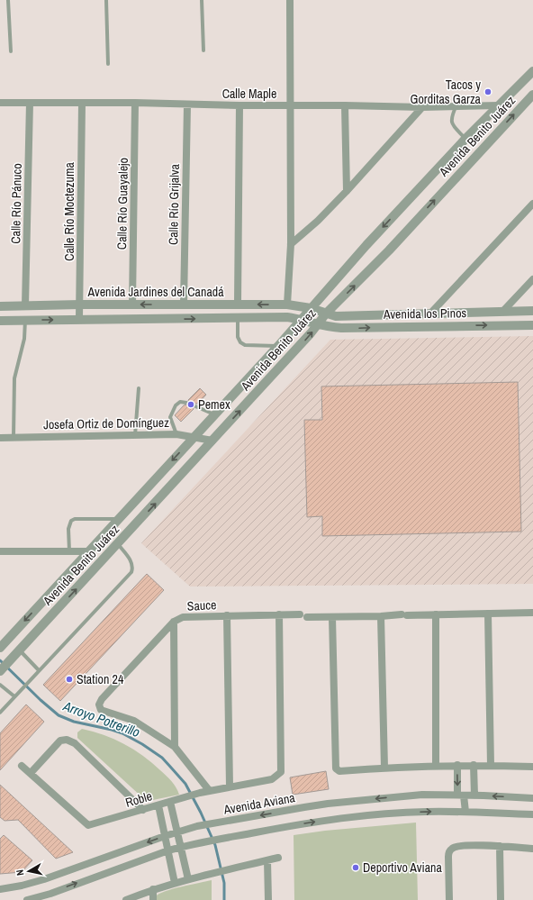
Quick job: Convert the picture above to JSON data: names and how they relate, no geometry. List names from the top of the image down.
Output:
{
  "streets": {
    "street": [
      "Calle Maple",
      "Avenida Benito Juárez",
      "Calle Río Pánuco",
      "Calle Río Guayalejo",
      "Calle Río Grijalva",
      "Calle Río Moctezuma",
      "Avenida Jardines del Canadá",
      "Avenida los Pinos",
      "Josefa Ortiz de Domínguez",
      "Sauce",
      "Roble",
      "Avenida Aviana"
    ]
  },
  "crossings": [
    ["Calle Maple", "Avenida Benito Juárez"],
    ["Calle Maple", "Calle Río Pánuco"],
    ["Calle Maple", "Calle Río Guayalejo"],
    ["Calle Maple", "Calle Río Grijalva"],
    ["Calle Maple", "Calle Río Moctezuma"],
    ["Avenida Benito Juárez", "Avenida Jardines del Canadá"],
    ["Avenida Benito Juárez", "Avenida los Pinos"],
    ["Avenida Benito Juárez", "Josefa Ortiz de Domínguez"],
    ["Calle Río Pánuco", "Avenida Jardines del Canadá"],
    ["Calle Río Guayalejo", "Avenida Jardines del Canadá"],
    ["Calle Río Grijalva", "Avenida Jardines del Canadá"],
    ["Calle Río Moctezuma", "Avenida Jardines del Canadá"],
    ["Avenida Jardines del Canadá", "Avenida los Pinos"],
    ["Sauce", "Roble"]
  ],
  "water": ["Arroyo Potrerillo"],
  "places": [
    "Tacos y Gorditas Garza",
    "Pemex",
    "Station 24",
    "Deportivo Aviana"
  ],
  "north": "left"
}
